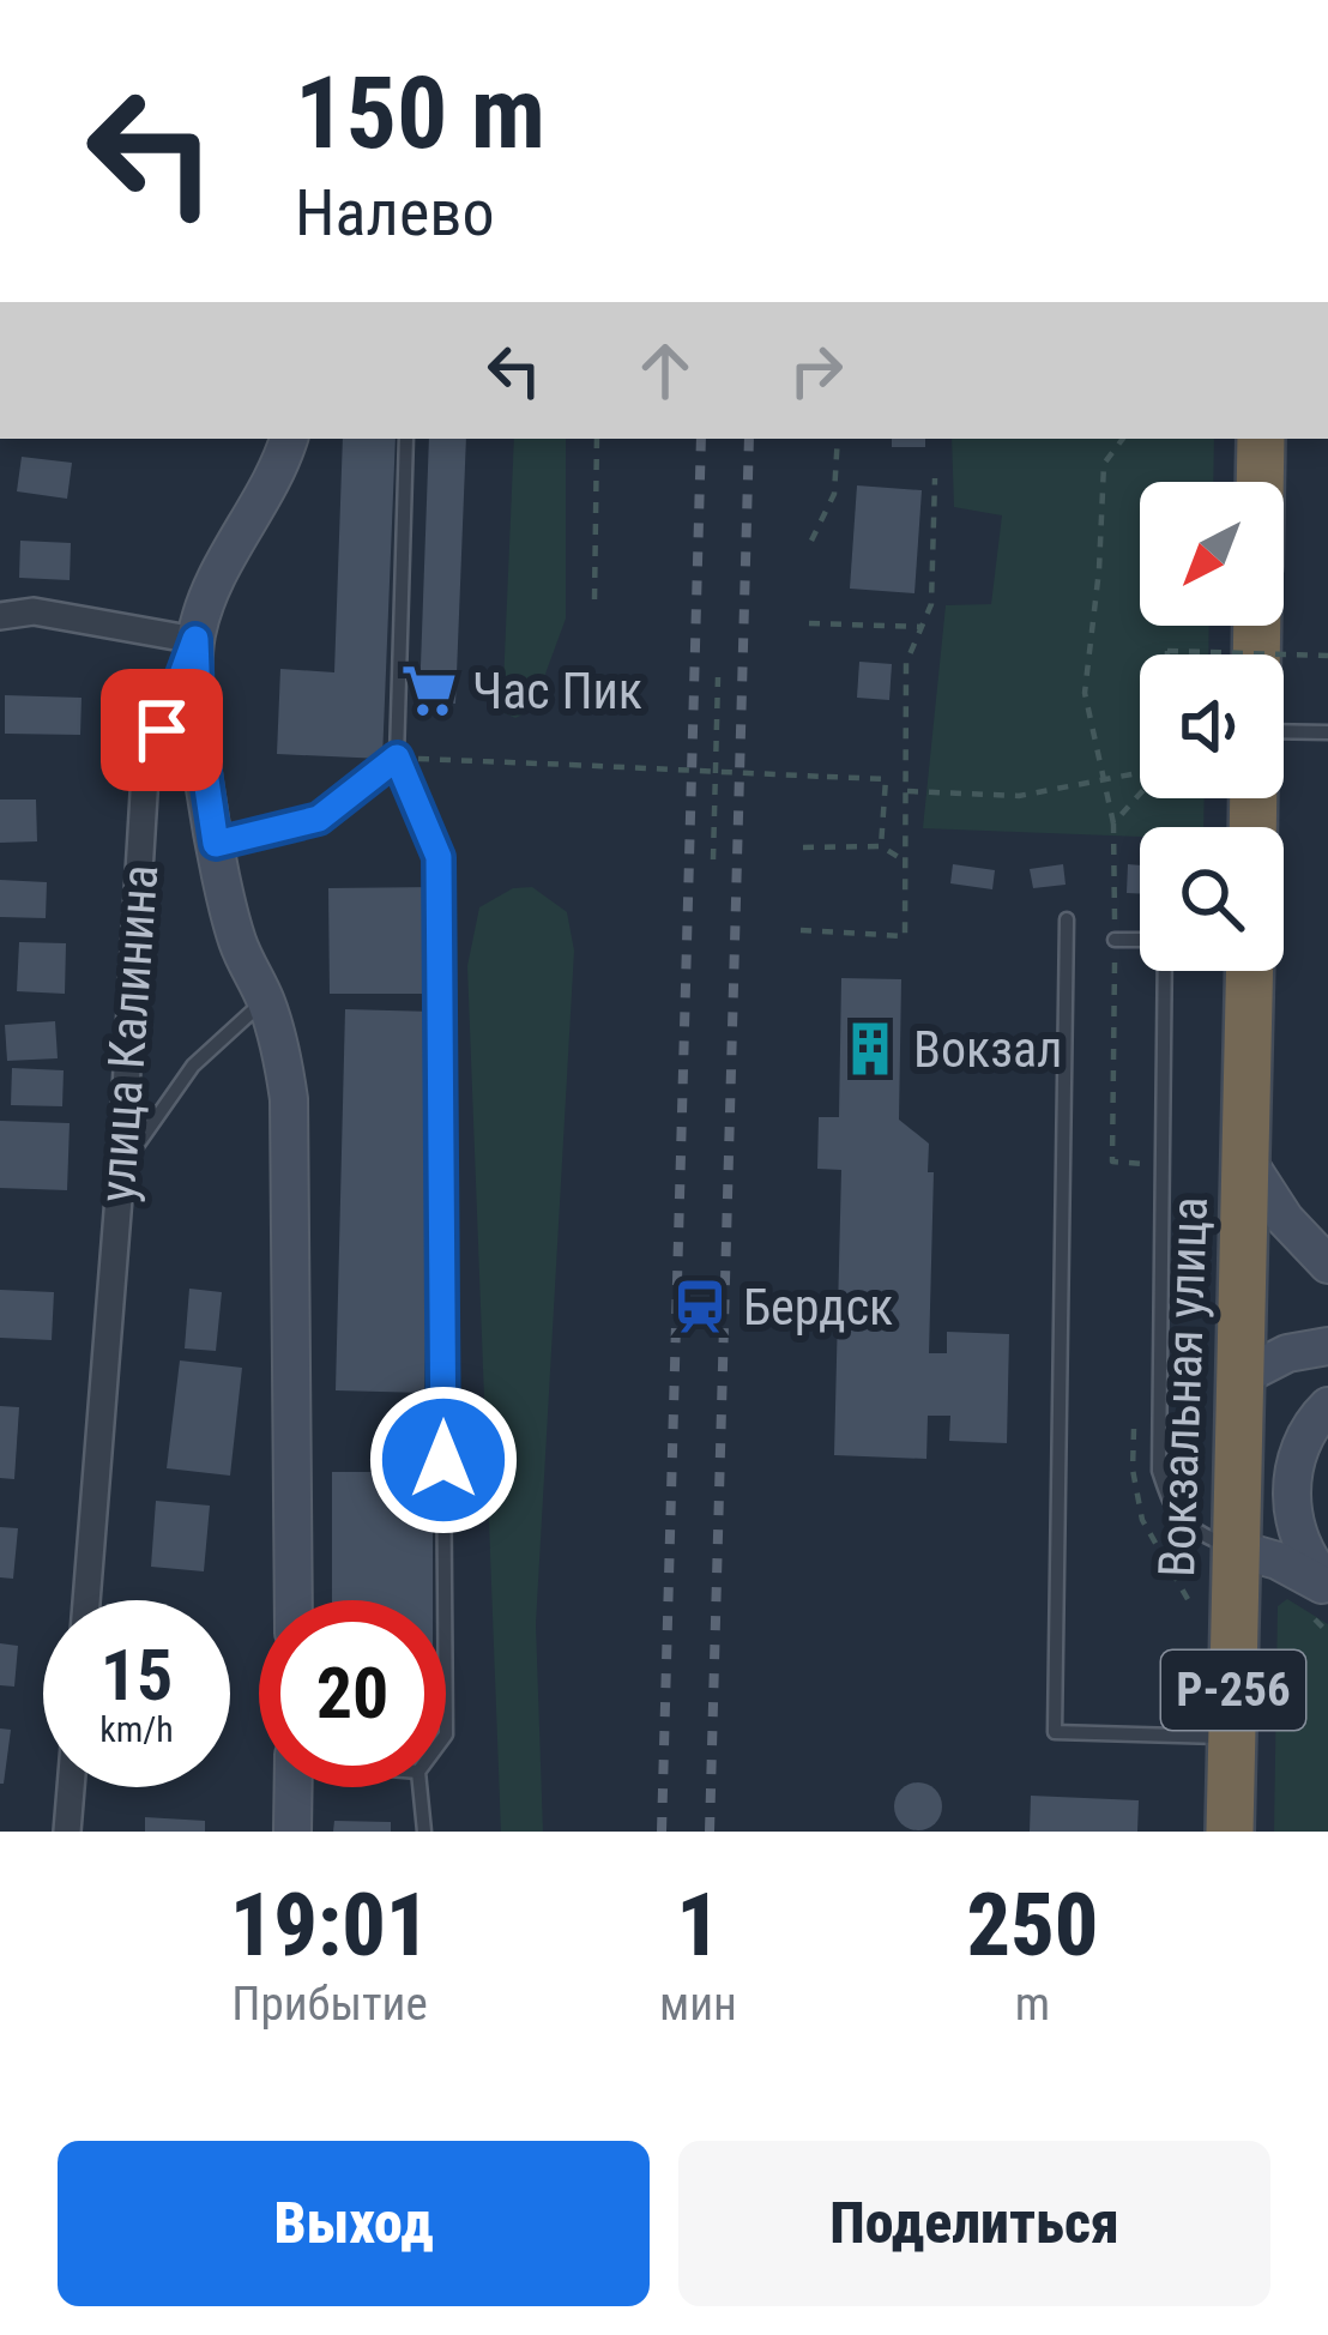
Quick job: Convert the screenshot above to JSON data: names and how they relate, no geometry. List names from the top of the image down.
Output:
{
  "streets": {
    "highway": ["Вокзальная улица", "Р-256"],
    "street": ["улица Калинина"]
  },
  "places": {
    "supermarket": ["Час Пик"],
    "building": ["Вокзал"],
    "station": ["Бердск"]
  },
  "north": "bottom left",
  "page": {
    "turn": ["150 m", "Налево"],
    "speed": "15 km/h",
    "limit": "20",
    "eta": [
      "19:01",
      "Прибытие",
      "1",
      "мин",
      "250",
      "m"
    ],
    "buttons": ["Выход", "Поделиться"]
  }
}
